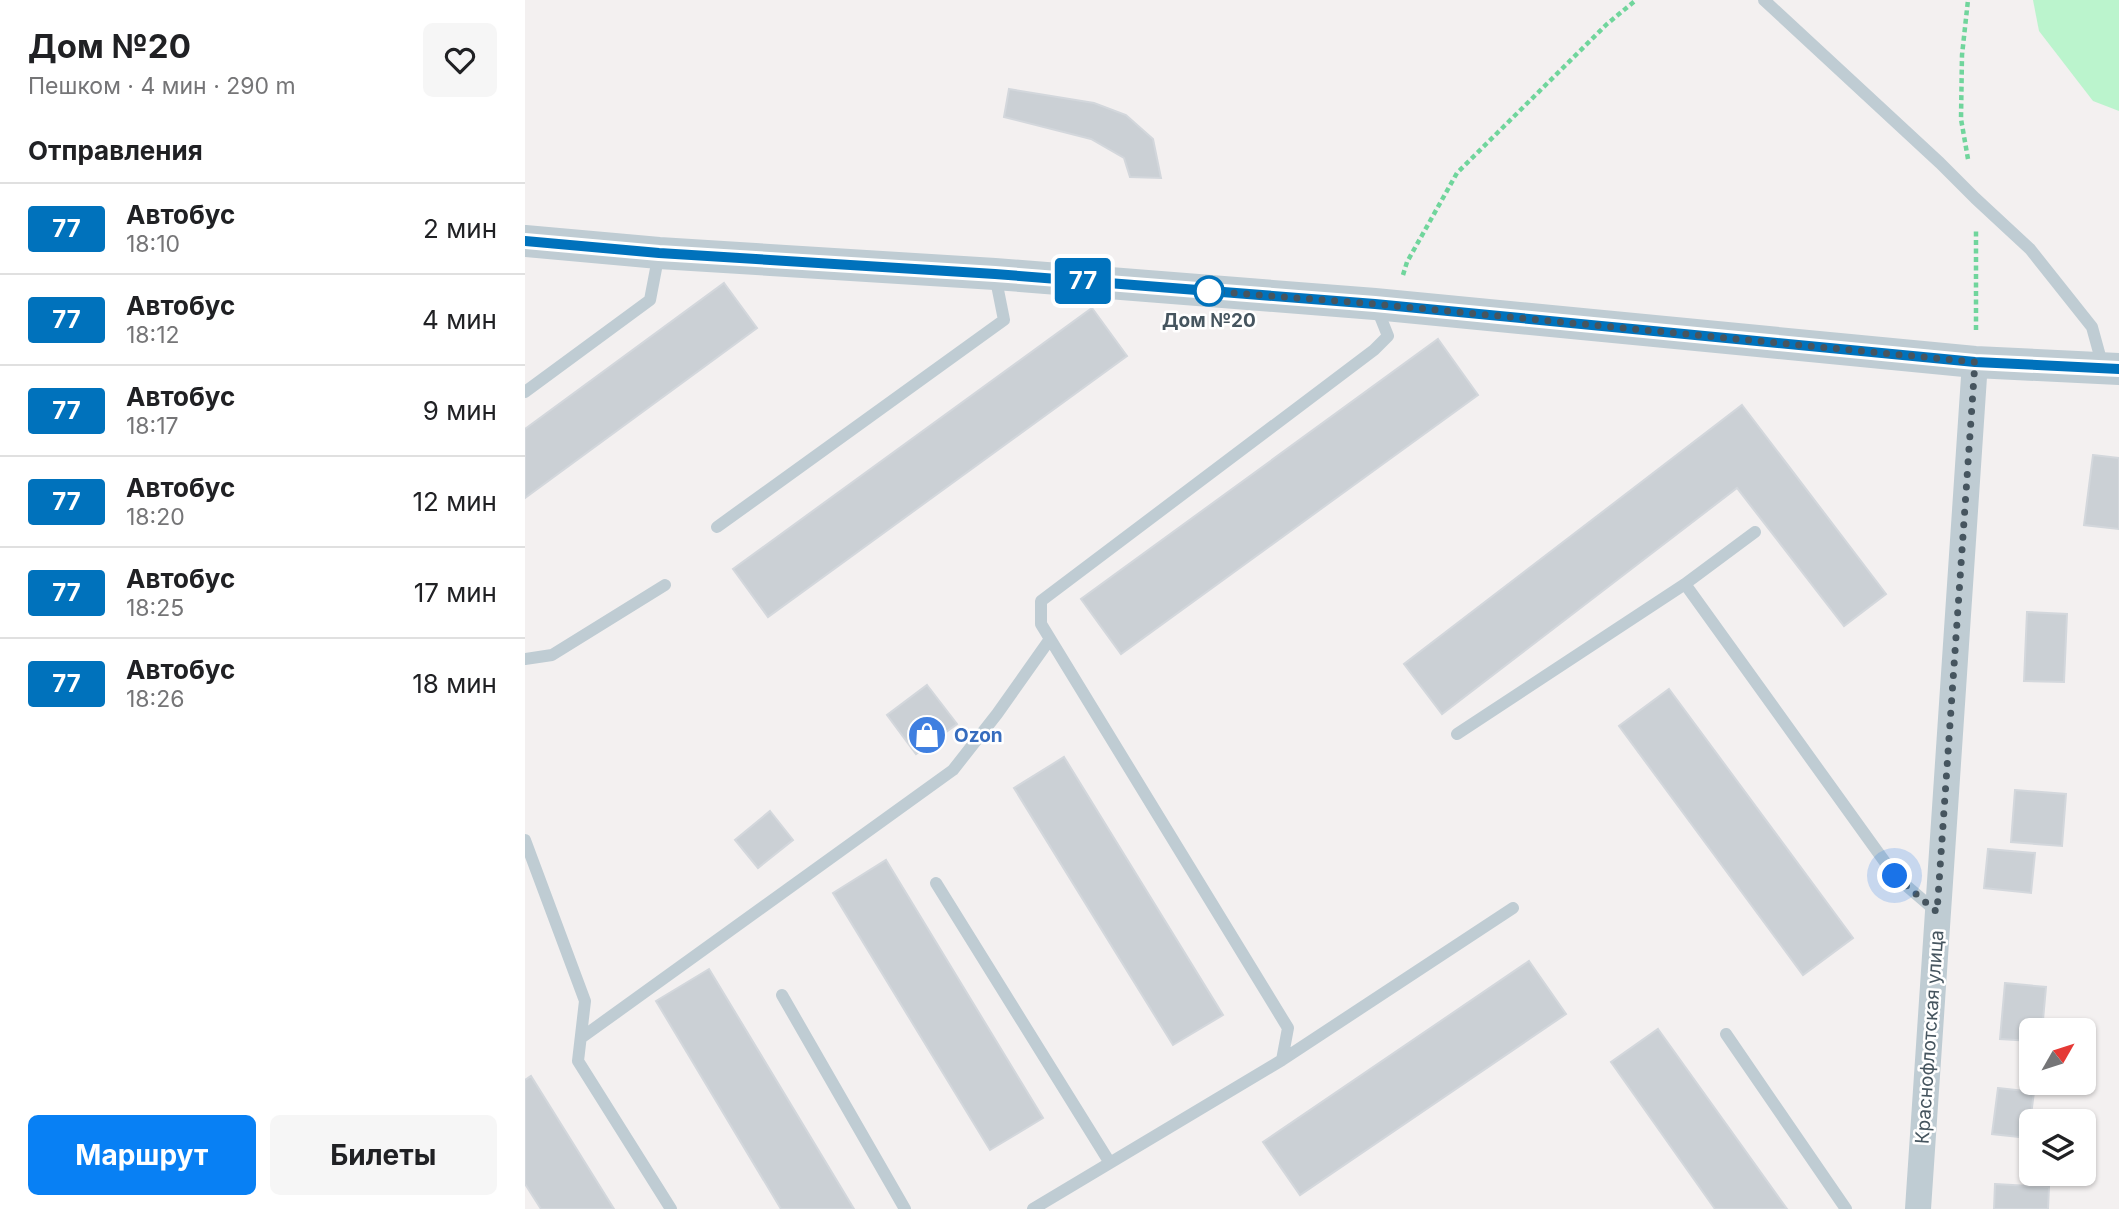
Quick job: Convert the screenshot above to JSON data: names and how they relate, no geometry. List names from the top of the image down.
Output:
{
  "streets": {
    "street": ["Краснофлотская улица"]
  },
  "places": {
    "other": ["Дом №20"],
    "shop": ["Ozon"]
  },
  "lines": ["bus line 77"],
  "north": "top right",
  "page": {
    "heading": [
      ["Дом №20", "Пешком · 4 мин · 290 m"],
      "Отправления"
    ],
    "on_map": "77",
    "list": [
      {
        "mark": "77",
        "name": "Автобус",
        "note": "18:10",
        "value": "2 мин"
      },
      {
        "mark": "77",
        "name": "Автобус",
        "note": "18:12",
        "value": "4 мин"
      },
      {
        "mark": "77",
        "name": "Автобус",
        "note": "18:17",
        "value": "9 мин"
      },
      {
        "mark": "77",
        "name": "Автобус",
        "note": "18:20",
        "value": "12 мин"
      },
      {
        "mark": "77",
        "name": "Автобус",
        "note": "18:25",
        "value": "17 мин"
      },
      {
        "mark": "77",
        "name": "Автобус",
        "note": "18:26",
        "value": "18 мин"
      }
    ],
    "buttons": ["Маршрут", "Билеты"]
  }
}
